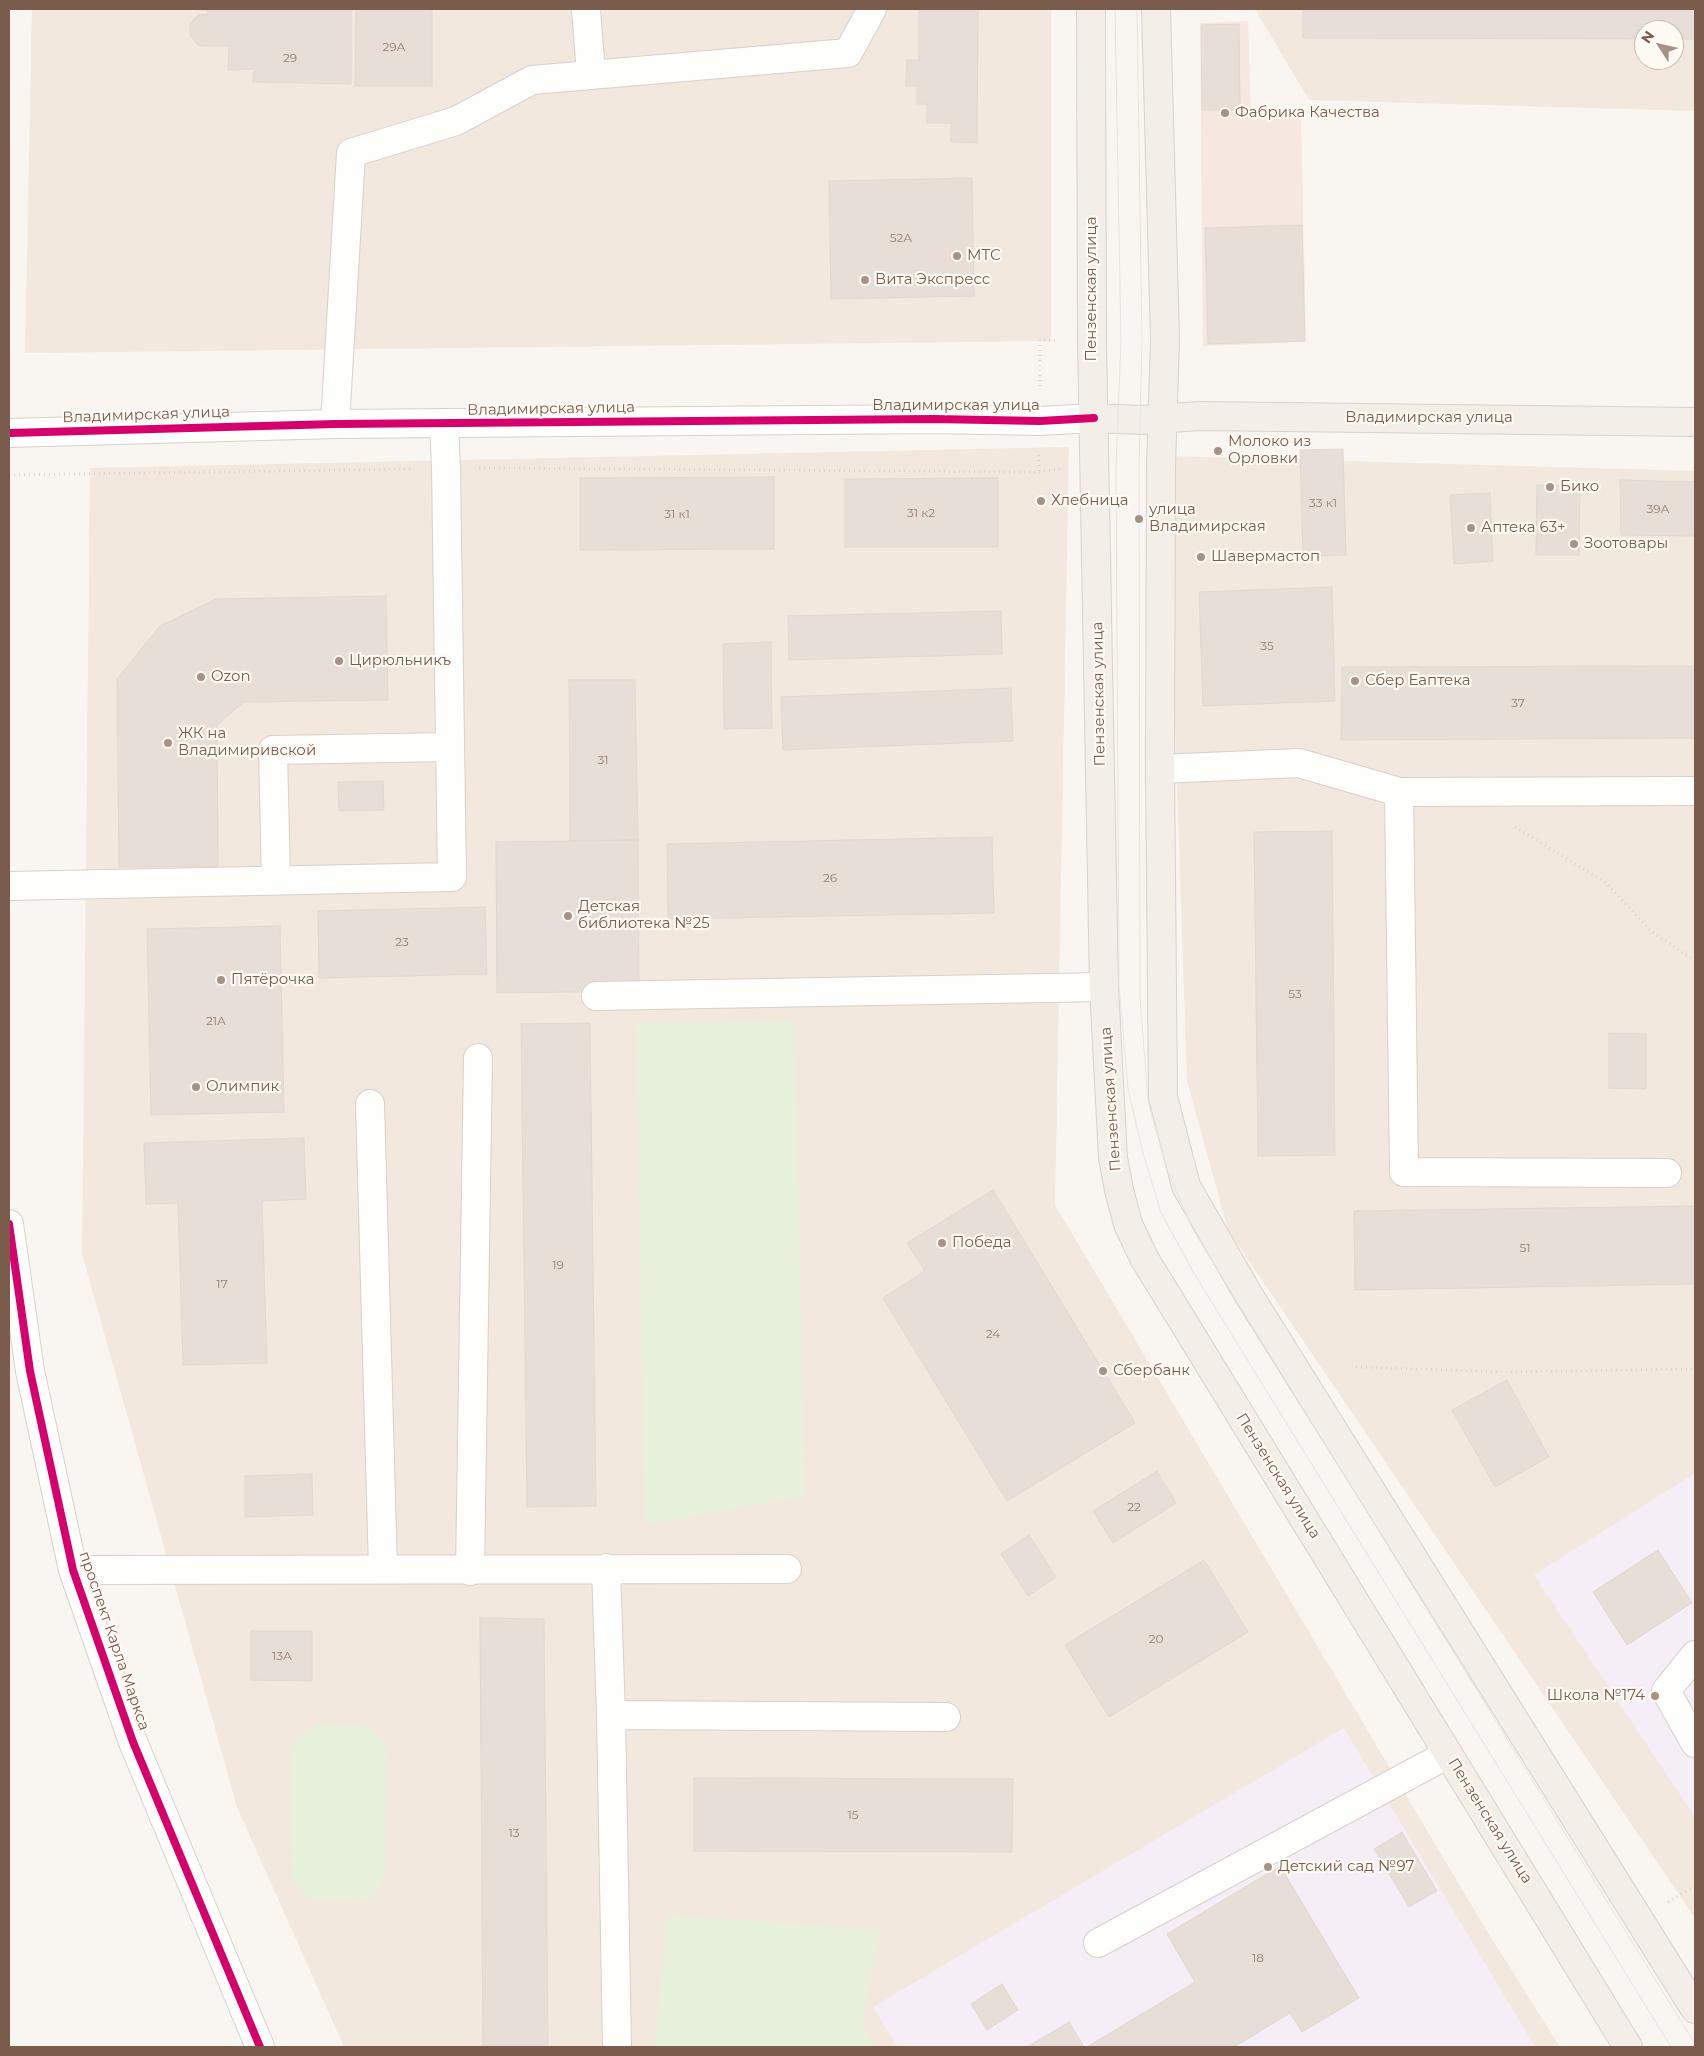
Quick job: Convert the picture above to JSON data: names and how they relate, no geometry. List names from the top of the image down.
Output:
{
  "streets": {
    "main road": ["Пензенская улица", "Владимирская улица"],
    "street": ["проспект Карла Маркса"]
  },
  "crossings": [
    ["Пензенская улица", "Владимирская улица"]
  ],
  "places": [
    "Фабрика Качества",
    "МТС",
    "Вита Экспресс",
    "Молоко из Орловки",
    "Бико",
    "Хлебница",
    "улица Владимирская",
    "Аптека 63+",
    "Зоотовары",
    "Шавермастоп",
    "Цирюльникъ",
    "Ozon",
    "Сбер Еаптека",
    "ЖК на Владимиривской",
    "Детская библиотека №25",
    "Пятёрочка",
    "Олимпик",
    "Победа",
    "Сбербанк",
    "Школа №174",
    "Детский сад №97"
  ],
  "house_numbers": [
    "29А",
    "29",
    "52А",
    "33 к1",
    "39А",
    "31 к2",
    "31 к1",
    "35",
    "37",
    "31",
    "26",
    "23",
    "53",
    "21А",
    "51",
    "19",
    "17",
    "24",
    "22",
    "20",
    "13А",
    "15",
    "13",
    "18"
  ],
  "north": "top left"
}
